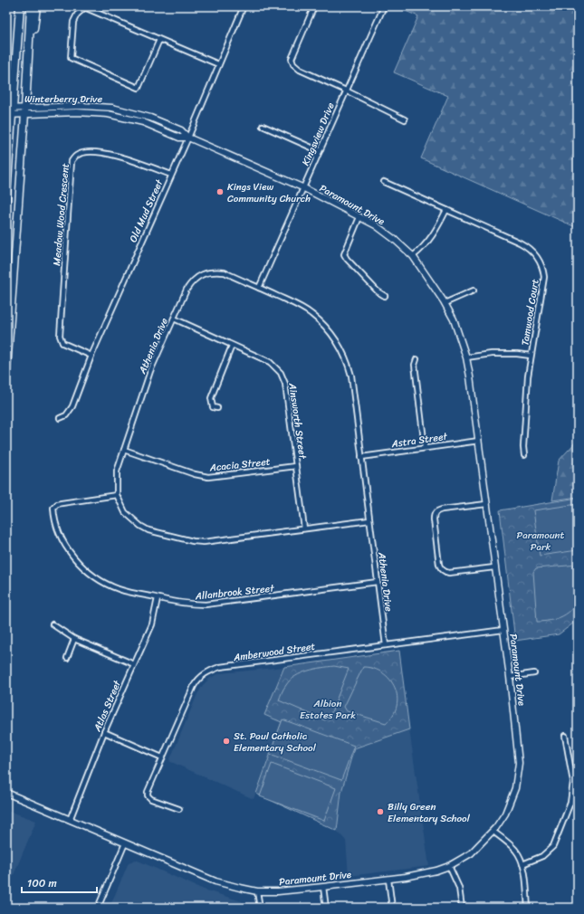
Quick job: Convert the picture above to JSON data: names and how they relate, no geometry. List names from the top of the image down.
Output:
{
  "streets": {
    "street": [
      "Winterberry Drive",
      "Kingsview Drive",
      "Paramount Drive",
      "Old Mud Street",
      "Meadow Wood Crescent",
      "Tamwood Court",
      "Athenia Drive",
      "Ainsworth Street",
      "Astra Street",
      "Acacia Street",
      "Allanbrook Street",
      "Amberwood Street",
      "Atlas Street"
    ]
  },
  "crossings": [
    ["Winterberry Drive", "Paramount Drive"],
    ["Winterberry Drive", "Old Mud Street"],
    ["Kingsview Drive", "Paramount Drive"],
    ["Kingsview Drive", "Athenia Drive"],
    ["Paramount Drive", "Old Mud Street"],
    ["Paramount Drive", "Astra Street"],
    ["Paramount Drive", "Amberwood Street"],
    ["Paramount Drive", "Atlas Street"],
    ["Old Mud Street", "Meadow Wood Crescent"],
    ["Athenia Drive", "Ainsworth Street"],
    ["Athenia Drive", "Astra Street"],
    ["Athenia Drive", "Acacia Street"],
    ["Athenia Drive", "Allanbrook Street"],
    ["Athenia Drive", "Amberwood Street"],
    ["Ainsworth Street", "Acacia Street"],
    ["Allanbrook Street", "Atlas Street"]
  ],
  "parks": ["Paramount Park", "Albion Estates Park"],
  "places": ["Kings View Community Church", "St. Paul Catholic Elementary School", "Billy Green Elementary School"],
  "scale_bar": "100 m"
}
